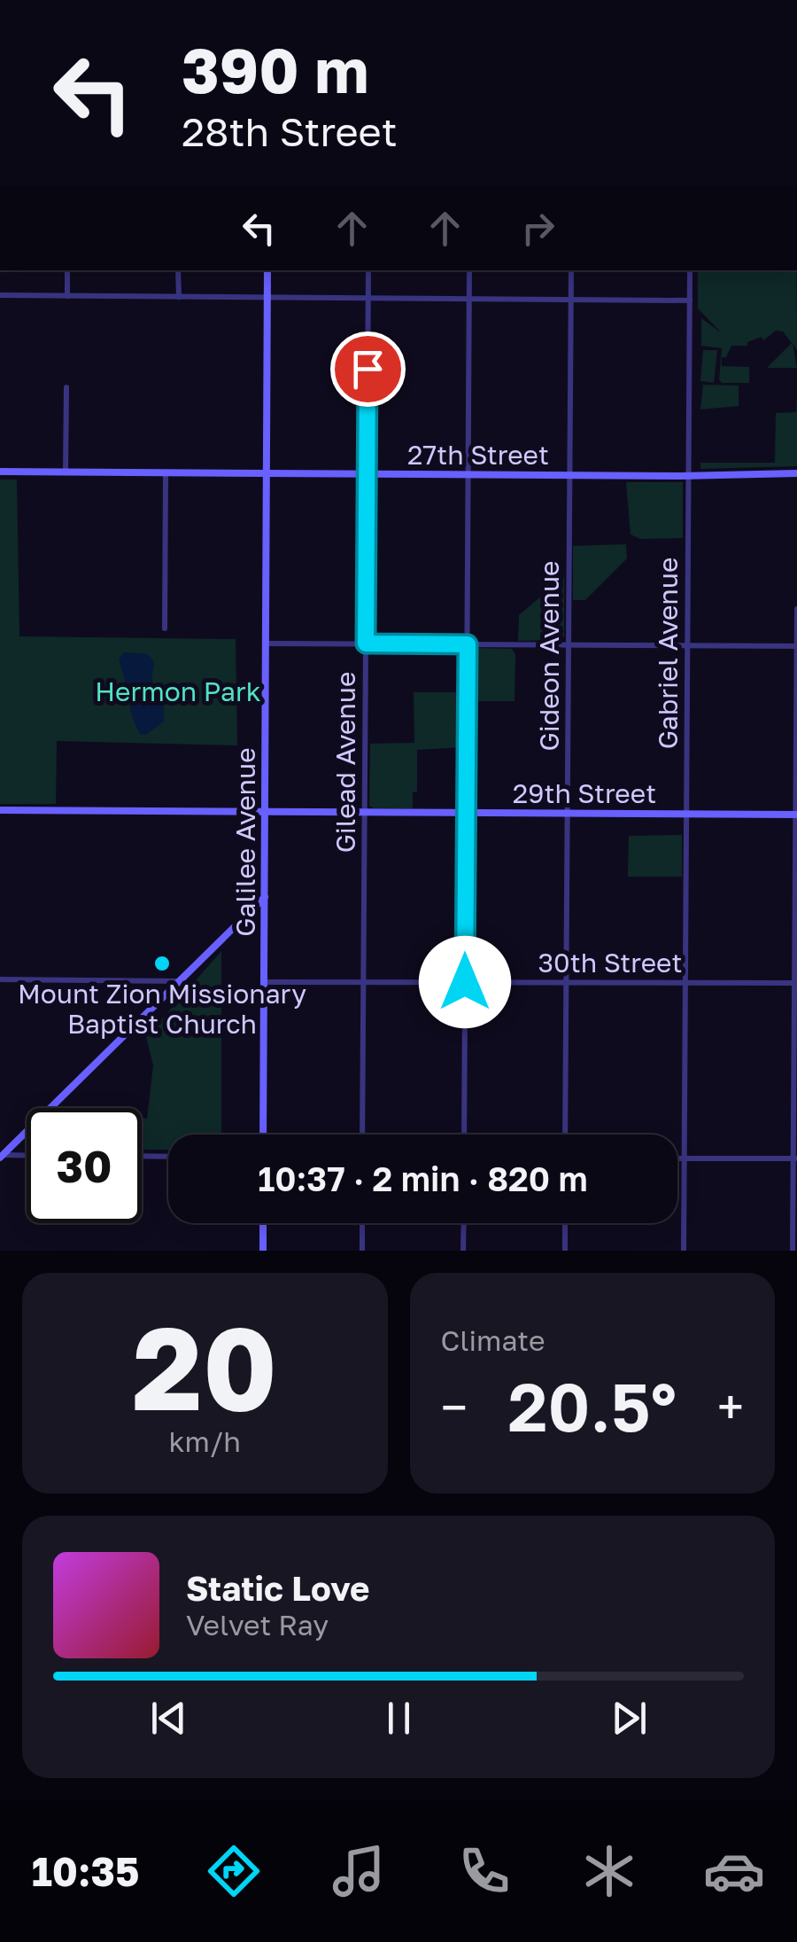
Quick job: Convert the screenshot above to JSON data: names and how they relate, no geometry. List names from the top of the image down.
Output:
{
  "streets": {
    "street": [
      "27th Street",
      "Gabriel Avenue",
      "Gideon Avenue",
      "Gilead Avenue",
      "29th Street",
      "Galilee Avenue",
      "30th Street"
    ]
  },
  "crossings": [
    ["27th Street", "Gabriel Avenue"],
    ["27th Street", "Gideon Avenue"],
    ["27th Street", "Gilead Avenue"],
    ["27th Street", "Galilee Avenue"],
    ["Gabriel Avenue", "29th Street"],
    ["Gabriel Avenue", "30th Street"],
    ["Gideon Avenue", "29th Street"],
    ["Gideon Avenue", "30th Street"],
    ["Gilead Avenue", "29th Street"],
    ["Gilead Avenue", "30th Street"],
    ["29th Street", "Galilee Avenue"],
    ["Galilee Avenue", "30th Street"]
  ],
  "parks": ["Hermon Park"],
  "places": ["Mount Zion Missionary Baptist Church"],
  "page": {
    "turn": ["390 m", "28th Street"],
    "limit": "30",
    "trip": "10:37 · 2 min · 820 m",
    "tile": [
      ["20", "km/h"],
      "Climate"
    ],
    "heat": ["−", "20.5°", "+"],
    "song": ["Static Love", "Velvet Ray"],
    "tabs": "10:35"
  }
}
